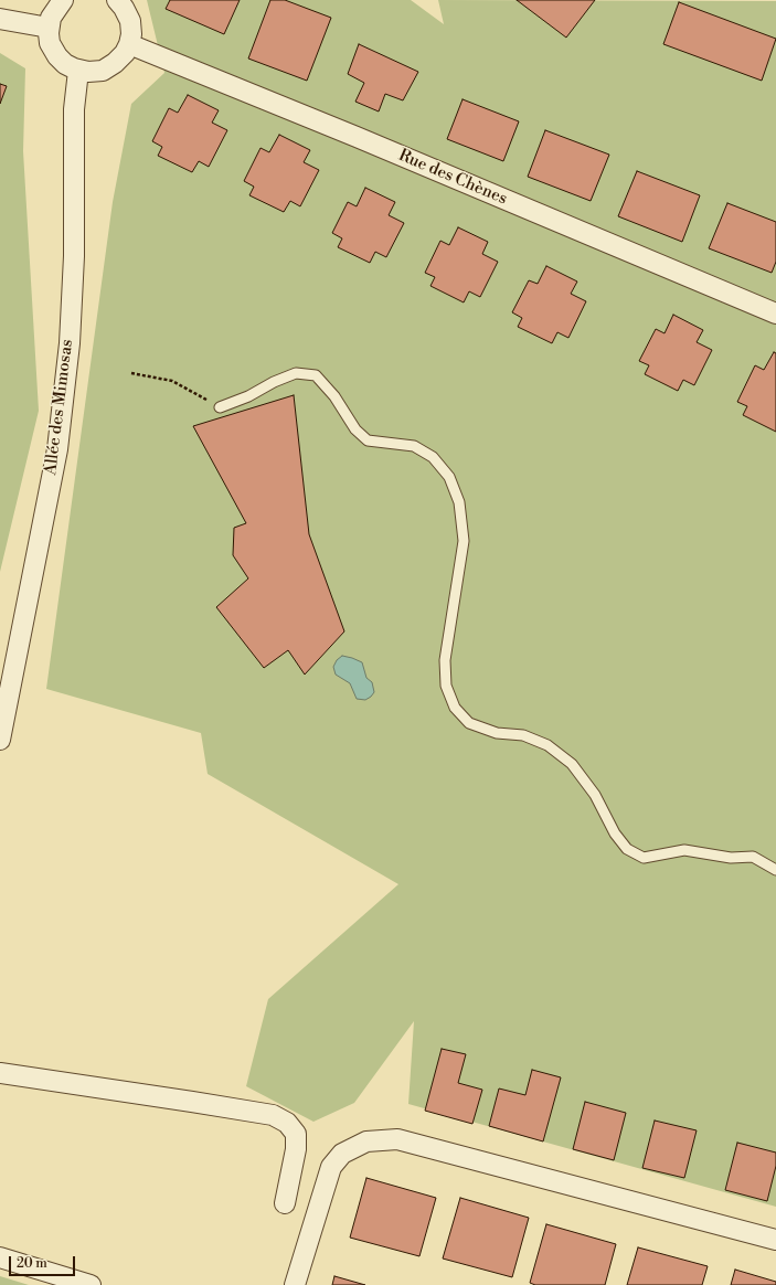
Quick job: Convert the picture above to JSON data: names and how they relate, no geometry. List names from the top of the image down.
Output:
{
  "streets": {
    "street": ["Rue des Chènes", "Allée des Mimosas"]
  },
  "scale_bar": "20 m"
}
